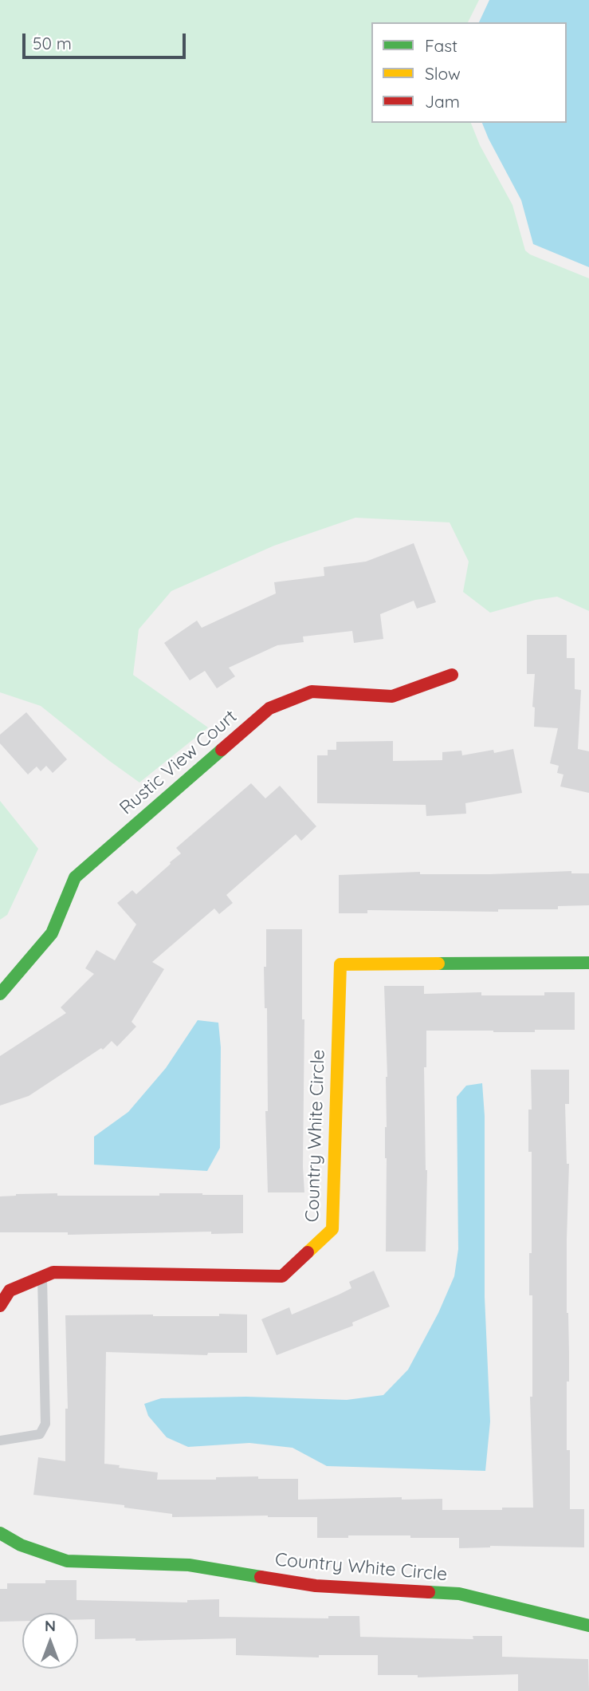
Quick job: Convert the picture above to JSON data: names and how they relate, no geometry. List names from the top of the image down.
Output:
{
  "streets": {
    "street": ["Rustic View Court", "Country White Circle"]
  },
  "legend": ["Fast", "Slow", "Jam"],
  "scale_bar": "50 m",
  "north": "top"
}
